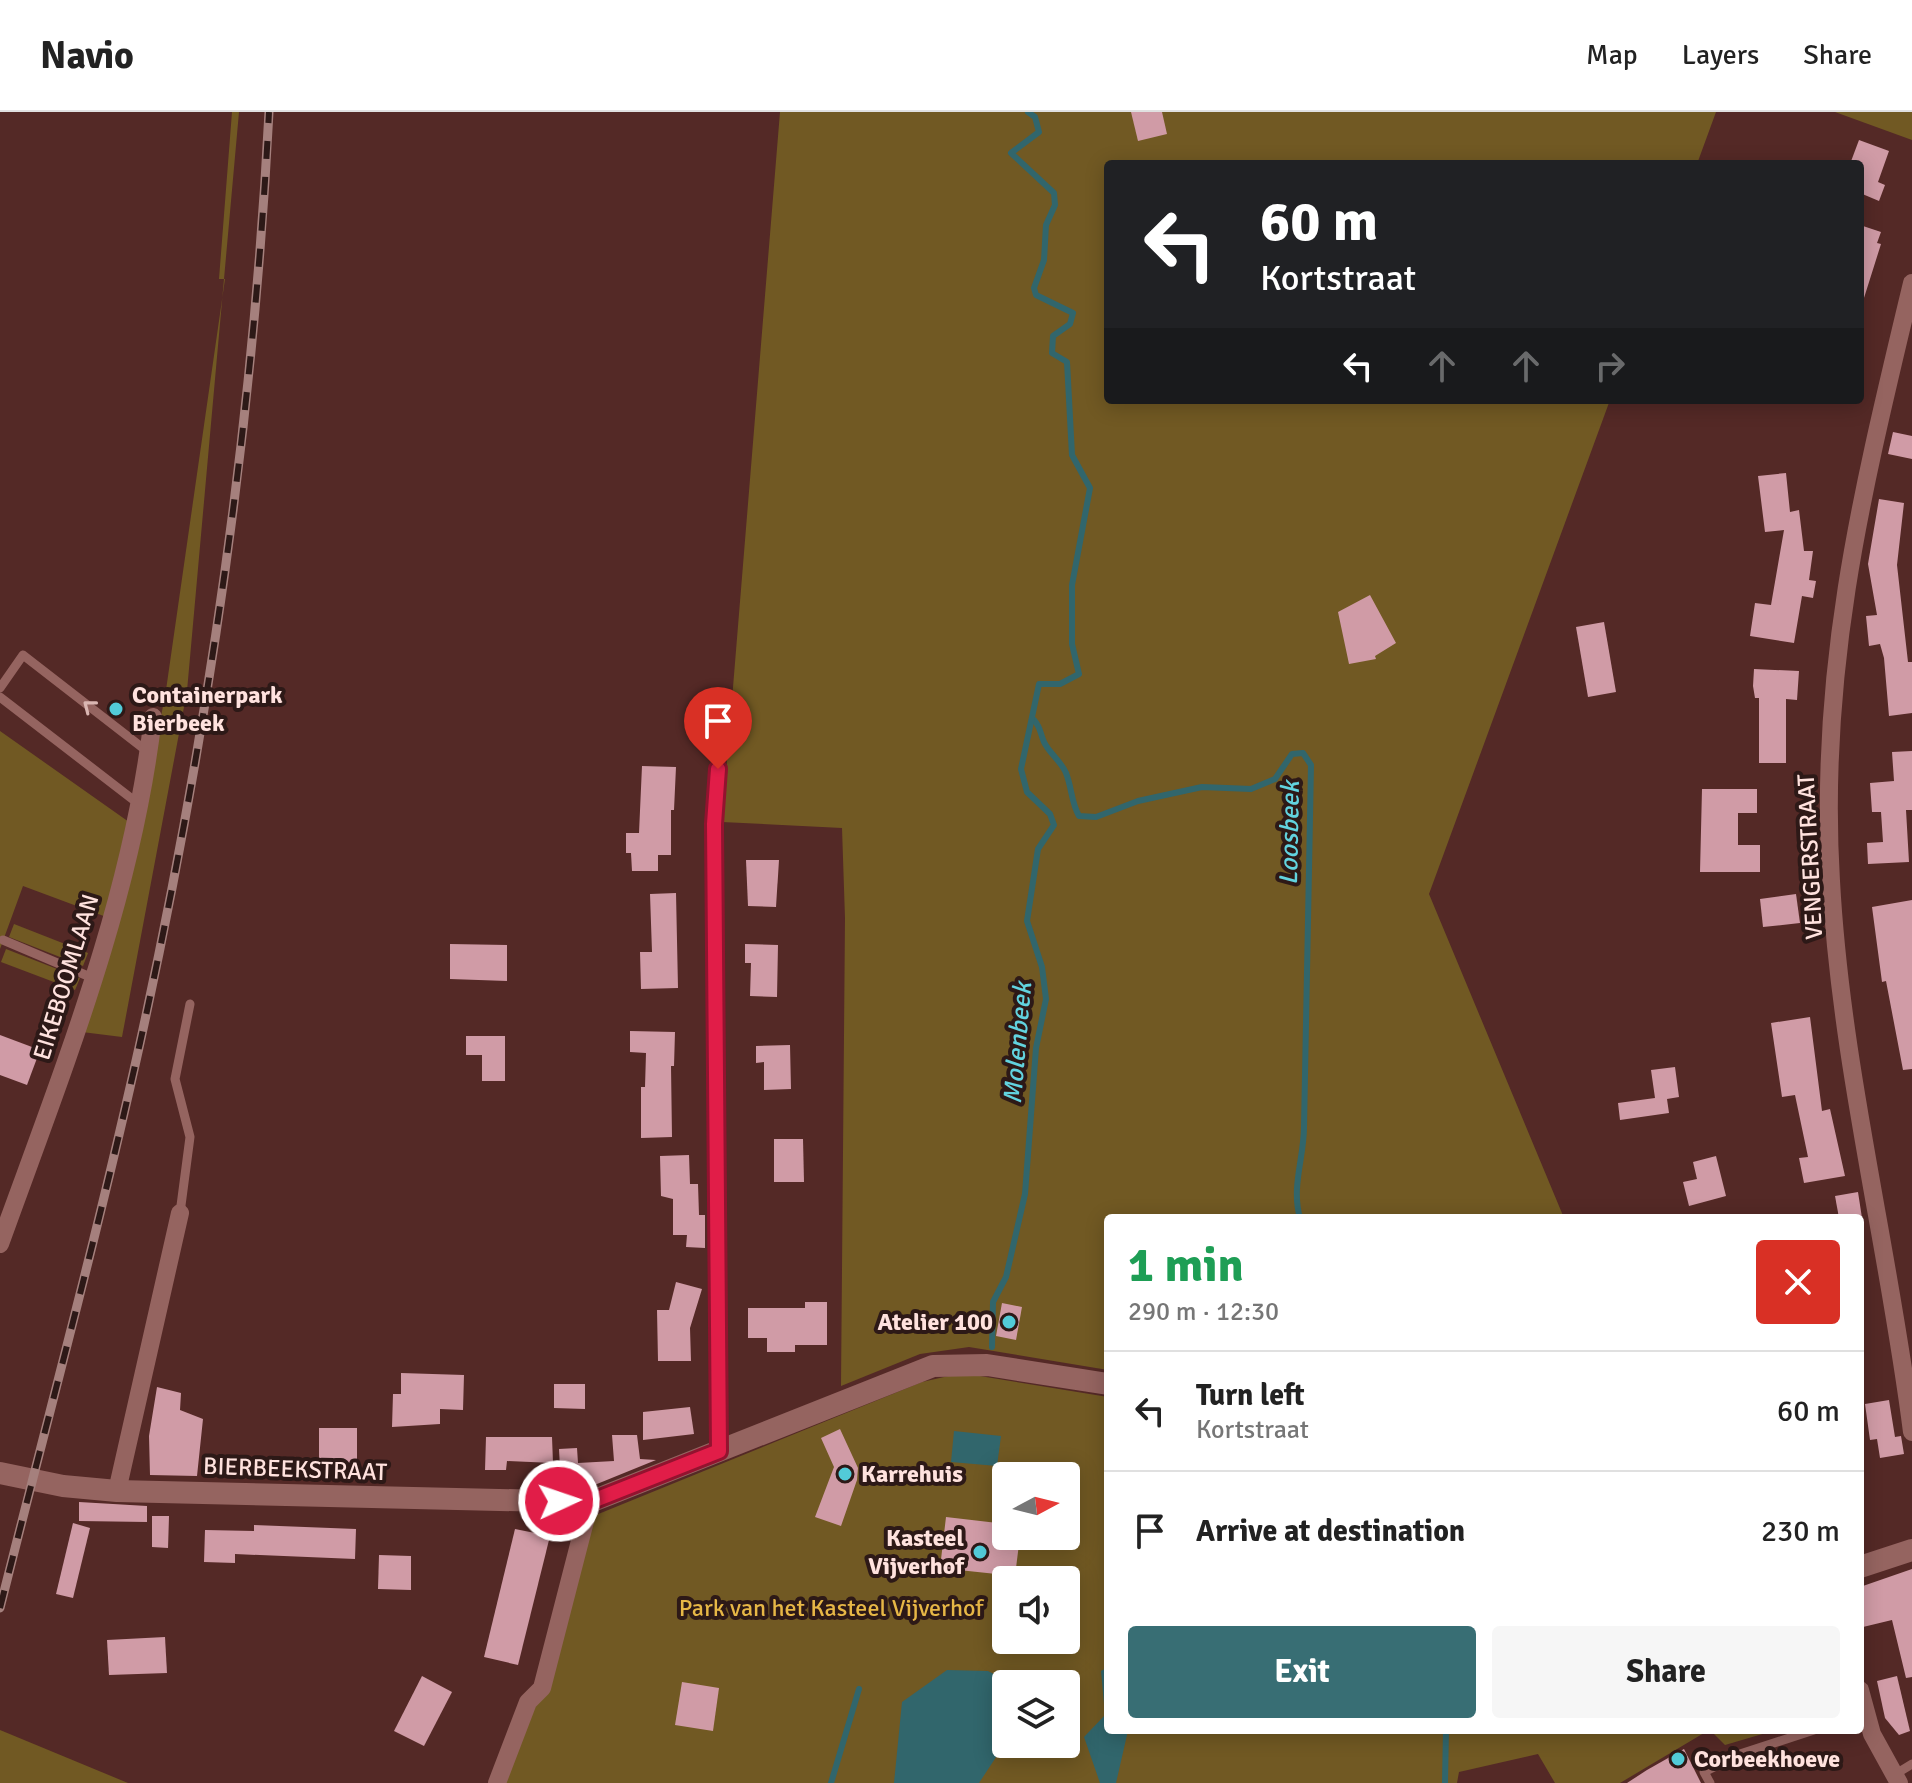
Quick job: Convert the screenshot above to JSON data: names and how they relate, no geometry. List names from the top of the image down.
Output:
{
  "streets": {
    "street": ["VENGERSTRAAT", "EIKEBOOMLAAN", "BIERBEEKSTRAAT"]
  },
  "water": ["Loosbeek", "Molenbeek"],
  "parks": ["Park van het Kasteel Vijverhof"],
  "places": [
    "Containerpark Bierbeek",
    "Atelier 100",
    "Karrehuis",
    "Kasteel Vijverhof",
    "Corbeekhoeve"
  ],
  "north": "right",
  "page": {
    "header": "Navio",
    "nav": ["Map", "Layers", "Share"],
    "turn": ["60 m", "Kortstraat"],
    "heading": ["1 min", "290 m · 12:30"],
    "list": [
      {
        "name": "Turn left",
        "note": "Kortstraat",
        "value": "60 m"
      },
      {
        "name": "Arrive at destination",
        "value": "230 m"
      }
    ],
    "buttons": ["Exit", "Share"]
  }
}
